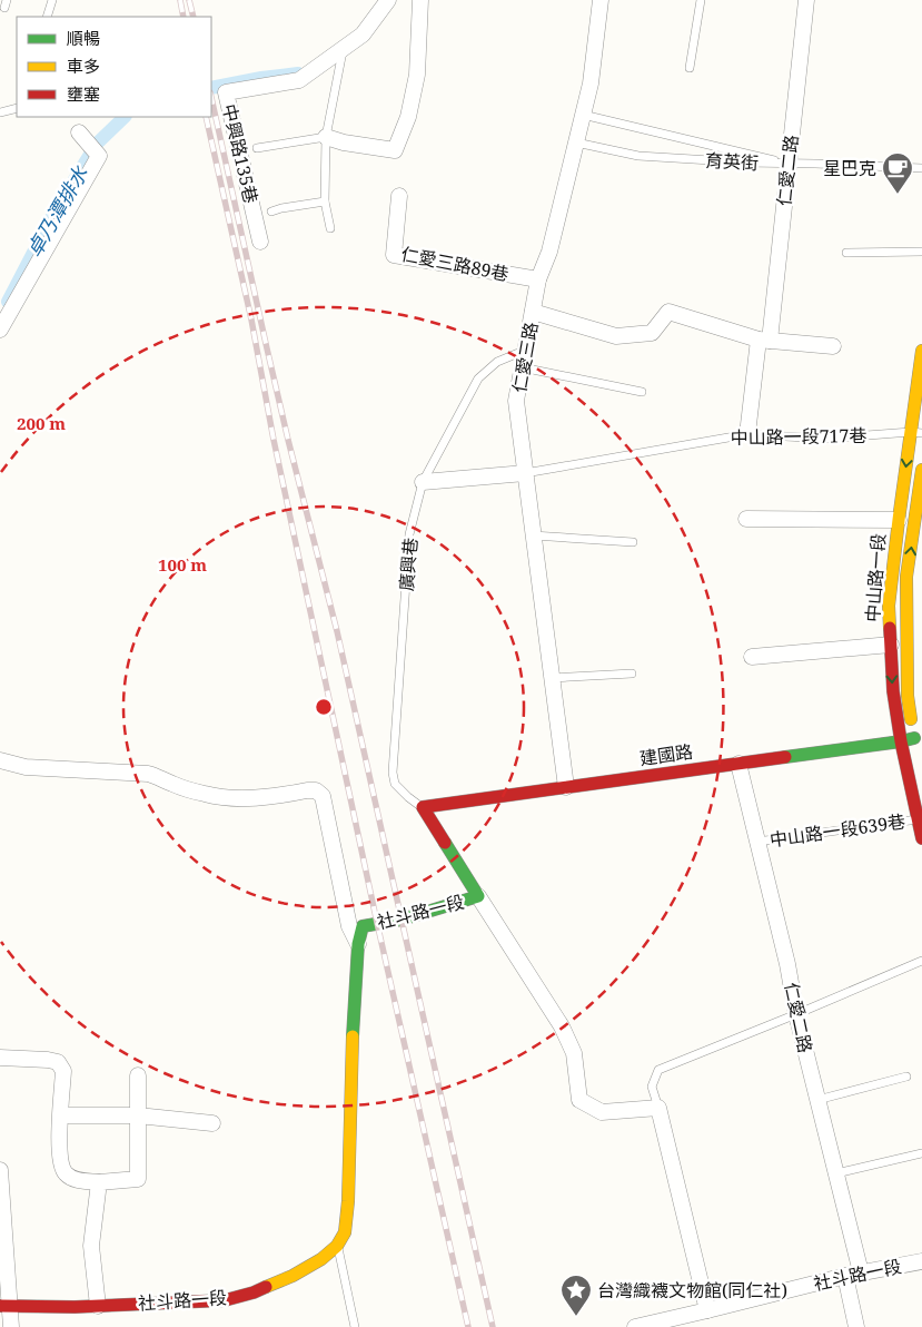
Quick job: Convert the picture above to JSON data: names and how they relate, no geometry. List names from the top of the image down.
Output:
{
  "streets": {
    "street": [
      "中興路135巷",
      "仁愛二路",
      "仁愛三路89巷",
      "仁愛三路",
      "中山路一段",
      "建國路",
      "社斗路一段"
    ],
    "lane": [
      "育英街",
      "中山路一段717巷",
      "廣興巷",
      "中山路一段639巷"
    ]
  },
  "crossings": [
    ["育英街", "仁愛二路"],
    ["育英街", "仁愛三路"],
    ["仁愛二路", "中山路一段717巷"],
    ["仁愛二路", "建國路"],
    ["仁愛二路", "中山路一段639巷"],
    ["仁愛二路", "社斗路一段"],
    ["仁愛三路89巷", "仁愛三路"],
    ["仁愛三路", "中山路一段717巷"],
    ["仁愛三路", "廣興巷"],
    ["仁愛三路", "建國路"],
    ["中山路一段717巷", "中山路一段"],
    ["廣興巷", "建國路"],
    ["中山路一段", "建國路"],
    ["中山路一段", "中山路一段639巷"]
  ],
  "water": ["卓乃潭排水"],
  "places": {
    "cafe": ["星巴克"],
    "place": ["台灣織襪文物館(同仁社)"]
  },
  "legend": ["順暢", "車多", "壅塞"],
  "rings": ["200 m", "100 m"]
}
